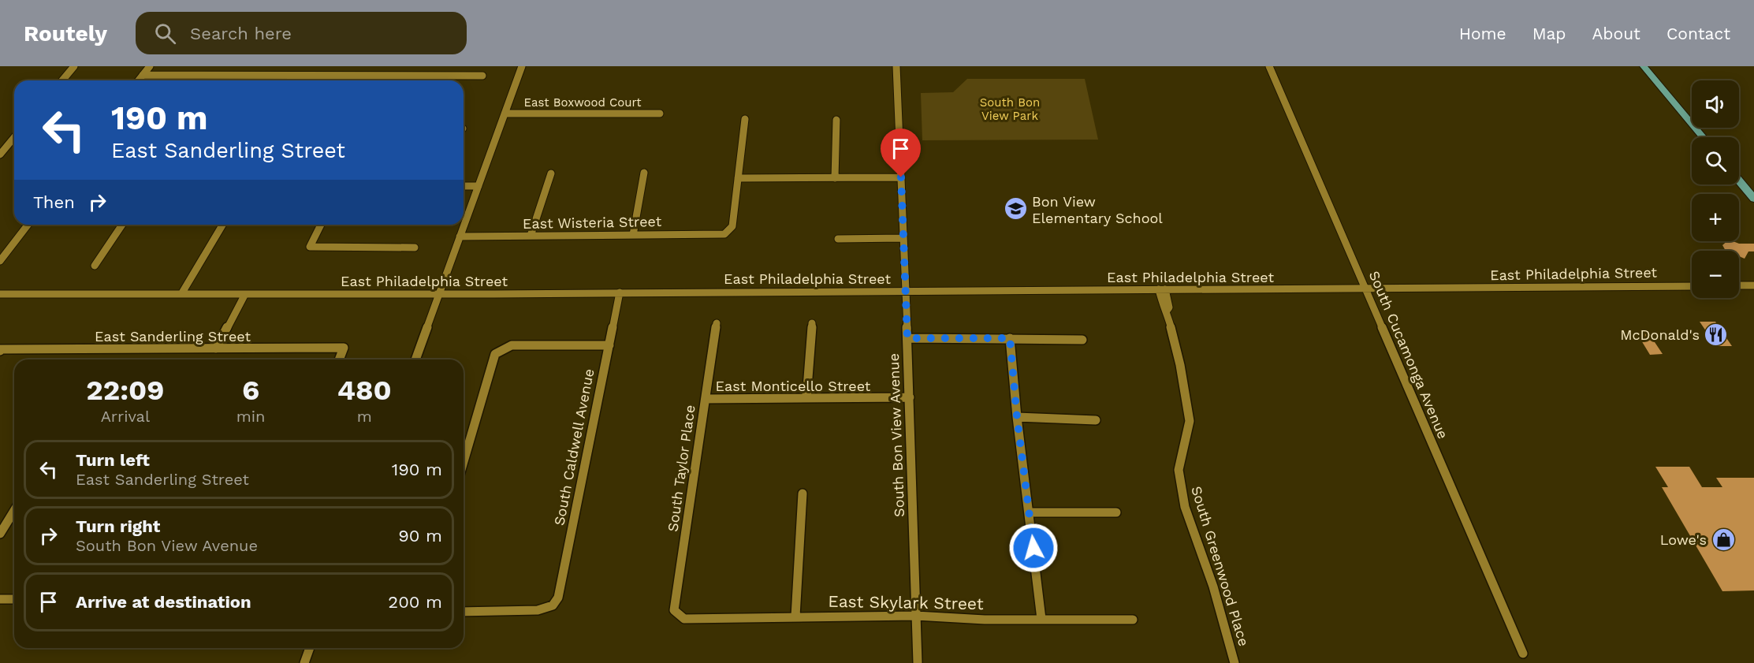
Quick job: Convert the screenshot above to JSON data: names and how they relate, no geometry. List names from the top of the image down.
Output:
{
  "streets": {
    "street": [
      "East Boxwood Court",
      "East Wisteria Street",
      "East Philadelphia Street",
      "East Sanderling Street",
      "South Cucamonga Avenue",
      "East Monticello Street",
      "South Bon View Avenue",
      "South Caldwell Avenue",
      "South Taylor Place",
      "South Greenwood Place",
      "East Skylark Street"
    ]
  },
  "crossings": [
    ["East Philadelphia Street", "South Cucamonga Avenue"],
    ["East Philadelphia Street", "South Bon View Avenue"],
    ["East Philadelphia Street", "South Caldwell Avenue"],
    ["East Philadelphia Street", "South Greenwood Place"],
    ["East Monticello Street", "South Bon View Avenue"],
    ["East Monticello Street", "South Taylor Place"],
    ["South Bon View Avenue", "East Skylark Street"],
    ["South Taylor Place", "East Skylark Street"]
  ],
  "parks": ["South Bon View Park"],
  "places": {
    "school or university": ["Bon View Elementary School"],
    "restaurant": ["McDonald's"],
    "shop": ["Lowe's"]
  },
  "page": {
    "header": "Routely",
    "search": "Search here",
    "nav": [
      "Home",
      "Map",
      "About",
      "Contact"
    ],
    "map_buttons": ["+", "−"],
    "turn": ["190 m", "East Sanderling Street"],
    "then": "Then",
    "eta": [
      "22:09",
      "Arrival",
      "6",
      "min",
      "480",
      "m"
    ],
    "list": [
      {
        "name": "Turn left",
        "note": "East Sanderling Street",
        "value": "190 m"
      },
      {
        "name": "Turn right",
        "note": "South Bon View Avenue",
        "value": "90 m"
      },
      {
        "name": "Arrive at destination",
        "value": "200 m"
      }
    ]
  }
}
